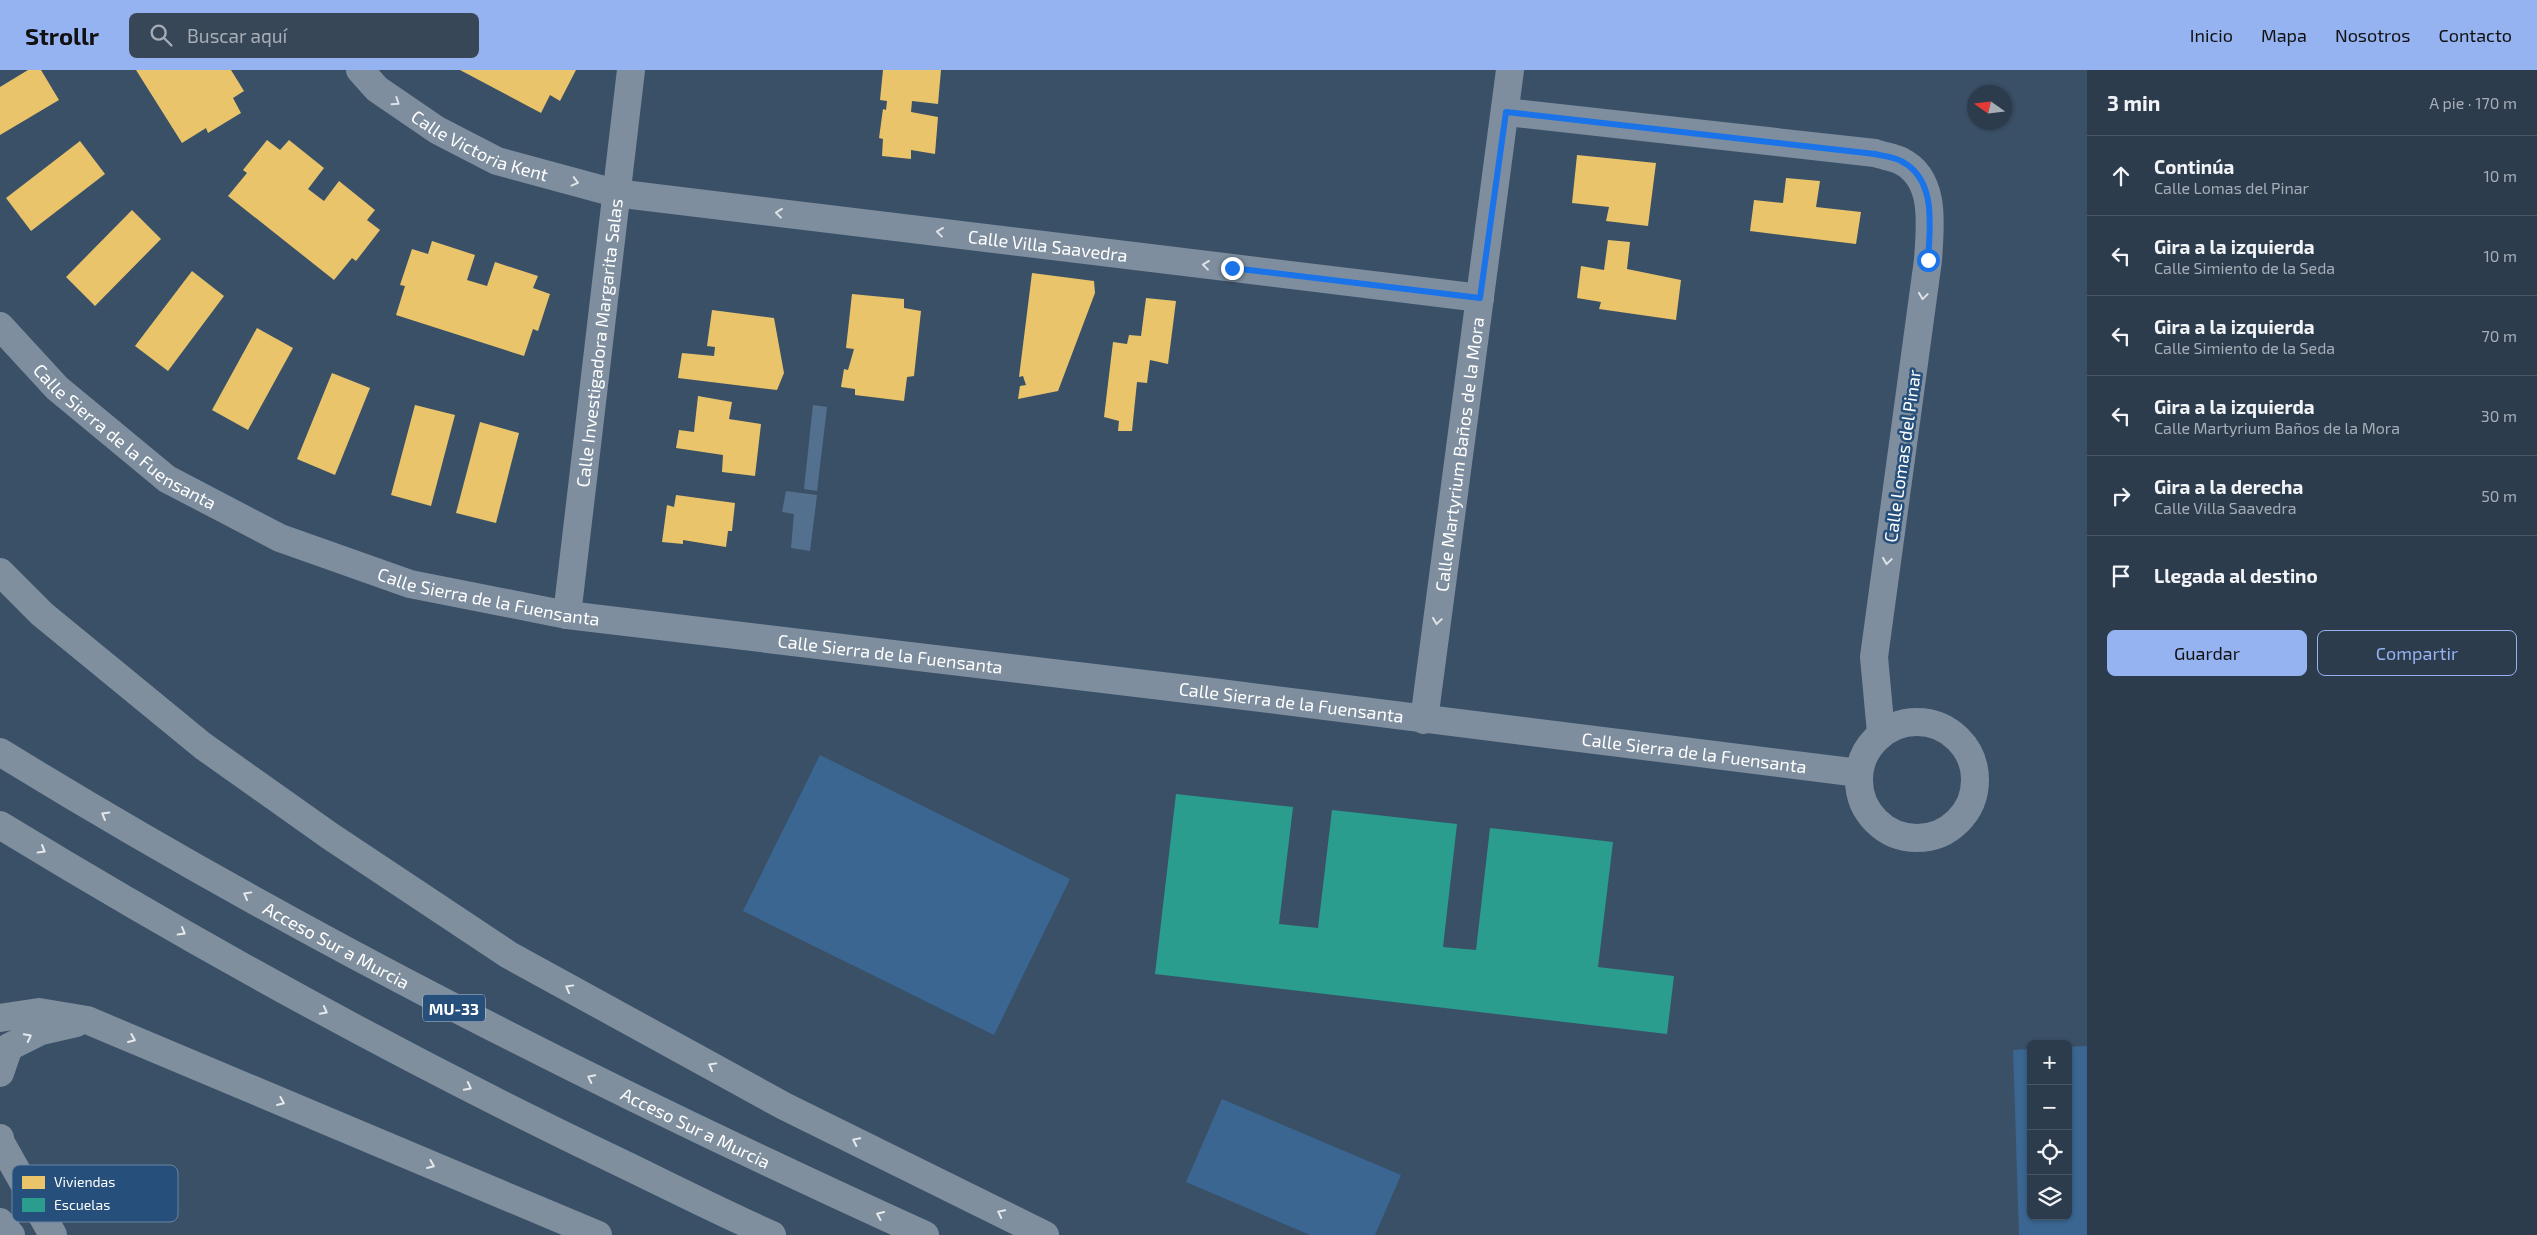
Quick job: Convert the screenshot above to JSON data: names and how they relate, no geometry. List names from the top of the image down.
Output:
{
  "streets": {
    "highway": ["Acceso Sur a Murcia", "MU-33"],
    "street": [
      "Calle Victoria Kent",
      "Calle Villa Saavedra",
      "Calle Investigadora Margarita Salas",
      "Calle Sierra de la Fuensanta",
      "Calle Martyrium Baños de la Mora",
      "Calle Lomas del Pinar"
    ]
  },
  "crossings": [
    ["Calle Victoria Kent", "Calle Villa Saavedra"],
    ["Calle Victoria Kent", "Calle Investigadora Margarita Salas"],
    ["Calle Villa Saavedra", "Calle Investigadora Margarita Salas"],
    ["Calle Villa Saavedra", "Calle Martyrium Baños de la Mora"],
    ["Calle Investigadora Margarita Salas", "Calle Sierra de la Fuensanta"],
    ["Calle Sierra de la Fuensanta", "Calle Martyrium Baños de la Mora"],
    ["Calle Sierra de la Fuensanta", "Calle Lomas del Pinar"],
    ["Calle Martyrium Baños de la Mora", "Calle Lomas del Pinar"]
  ],
  "one_way": ["Calle Victoria Kent", "Calle Villa Saavedra", "Calle Martyrium Baños de la Mora"],
  "legend": ["Viviendas", "Escuelas"],
  "north": "left",
  "page": {
    "header": "Strollr",
    "search": "Buscar aquí",
    "nav": [
      "Inicio",
      "Mapa",
      "Nosotros",
      "Contacto"
    ],
    "heading": ["3 min", "A pie · 170 m"],
    "list": [
      ["Continúa", "Calle Lomas del Pinar", "10 m"],
      ["Gira a la izquierda", "Calle Simiento de la Seda", "10 m"],
      ["Gira a la izquierda", "Calle Simiento de la Seda", "70 m"],
      ["Gira a la izquierda", "Calle Martyrium Baños de la Mora", "30 m"],
      ["Gira a la derecha", "Calle Villa Saavedra", "50 m"],
      "Llegada al destino"
    ],
    "buttons": ["Guardar", "Compartir"],
    "map_buttons": ["+", "−"]
  }
}
